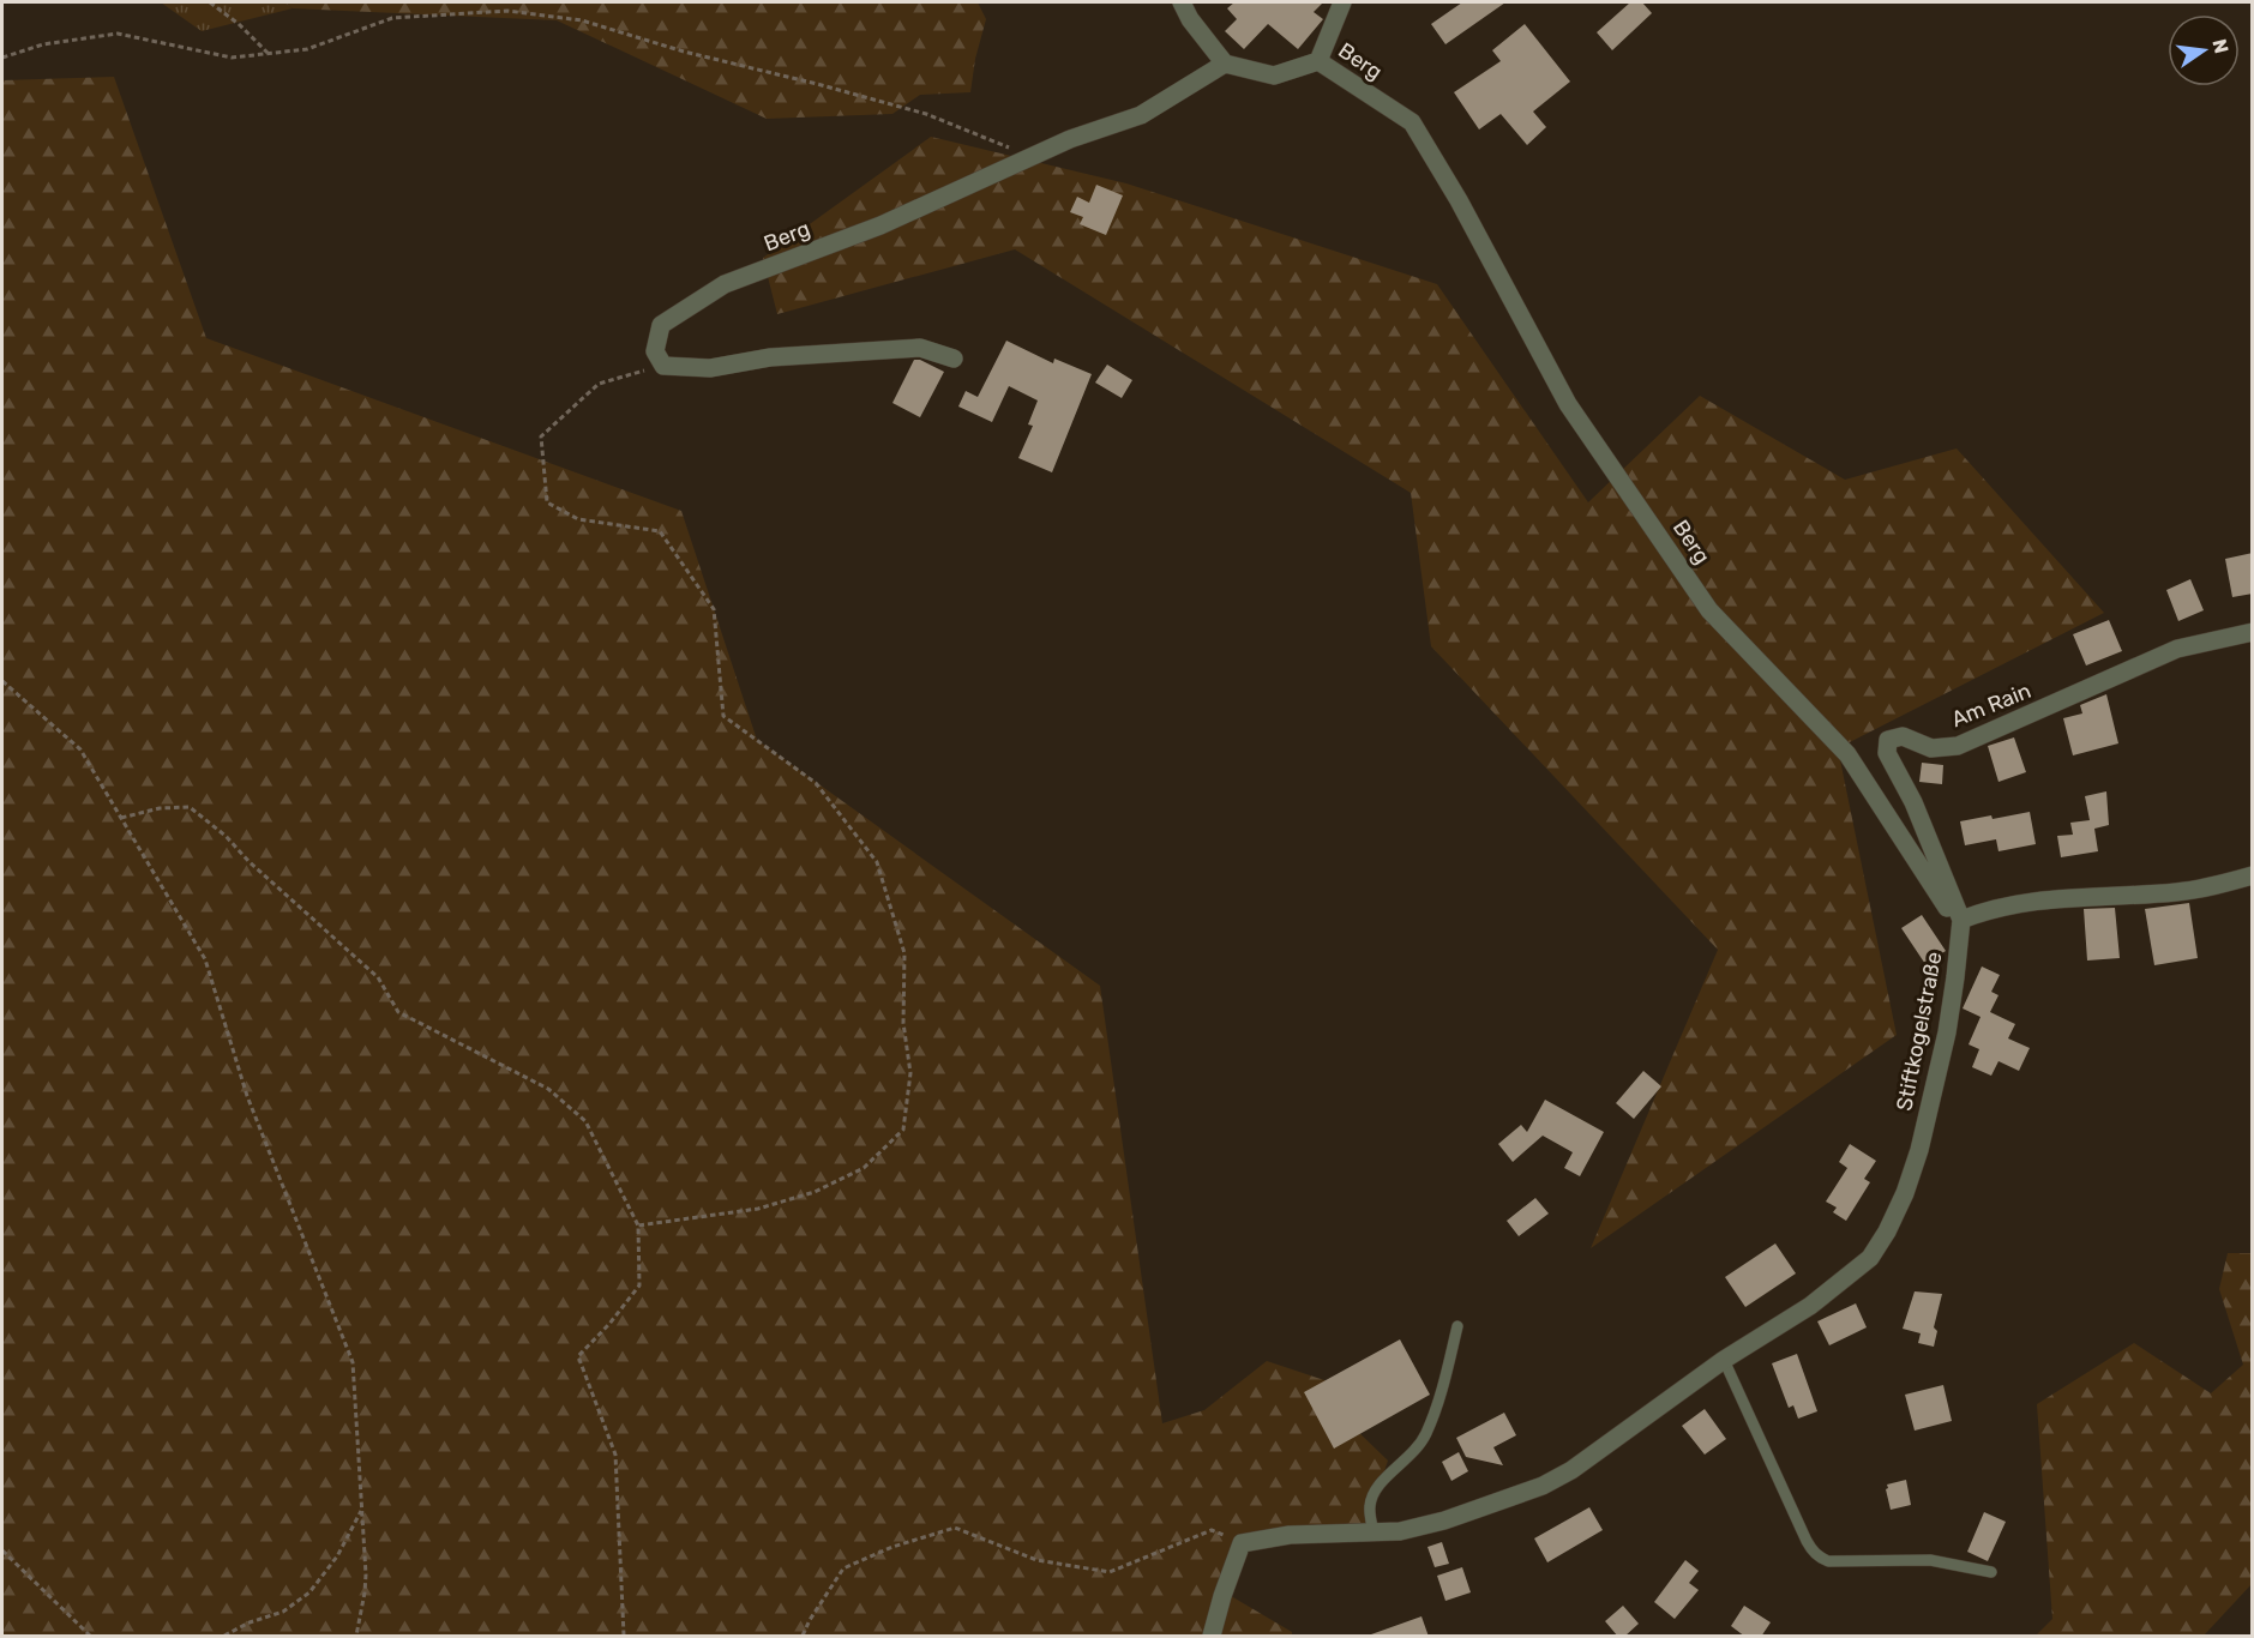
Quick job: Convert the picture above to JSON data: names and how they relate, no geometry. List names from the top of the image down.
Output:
{
  "streets": {
    "street": ["Berg", "Am Rain", "Stiftkogelstraße"]
  },
  "crossings": [
    ["Berg", "Am Rain"],
    ["Berg", "Stiftkogelstraße"],
    ["Am Rain", "Stiftkogelstraße"]
  ],
  "north": "right"
}
